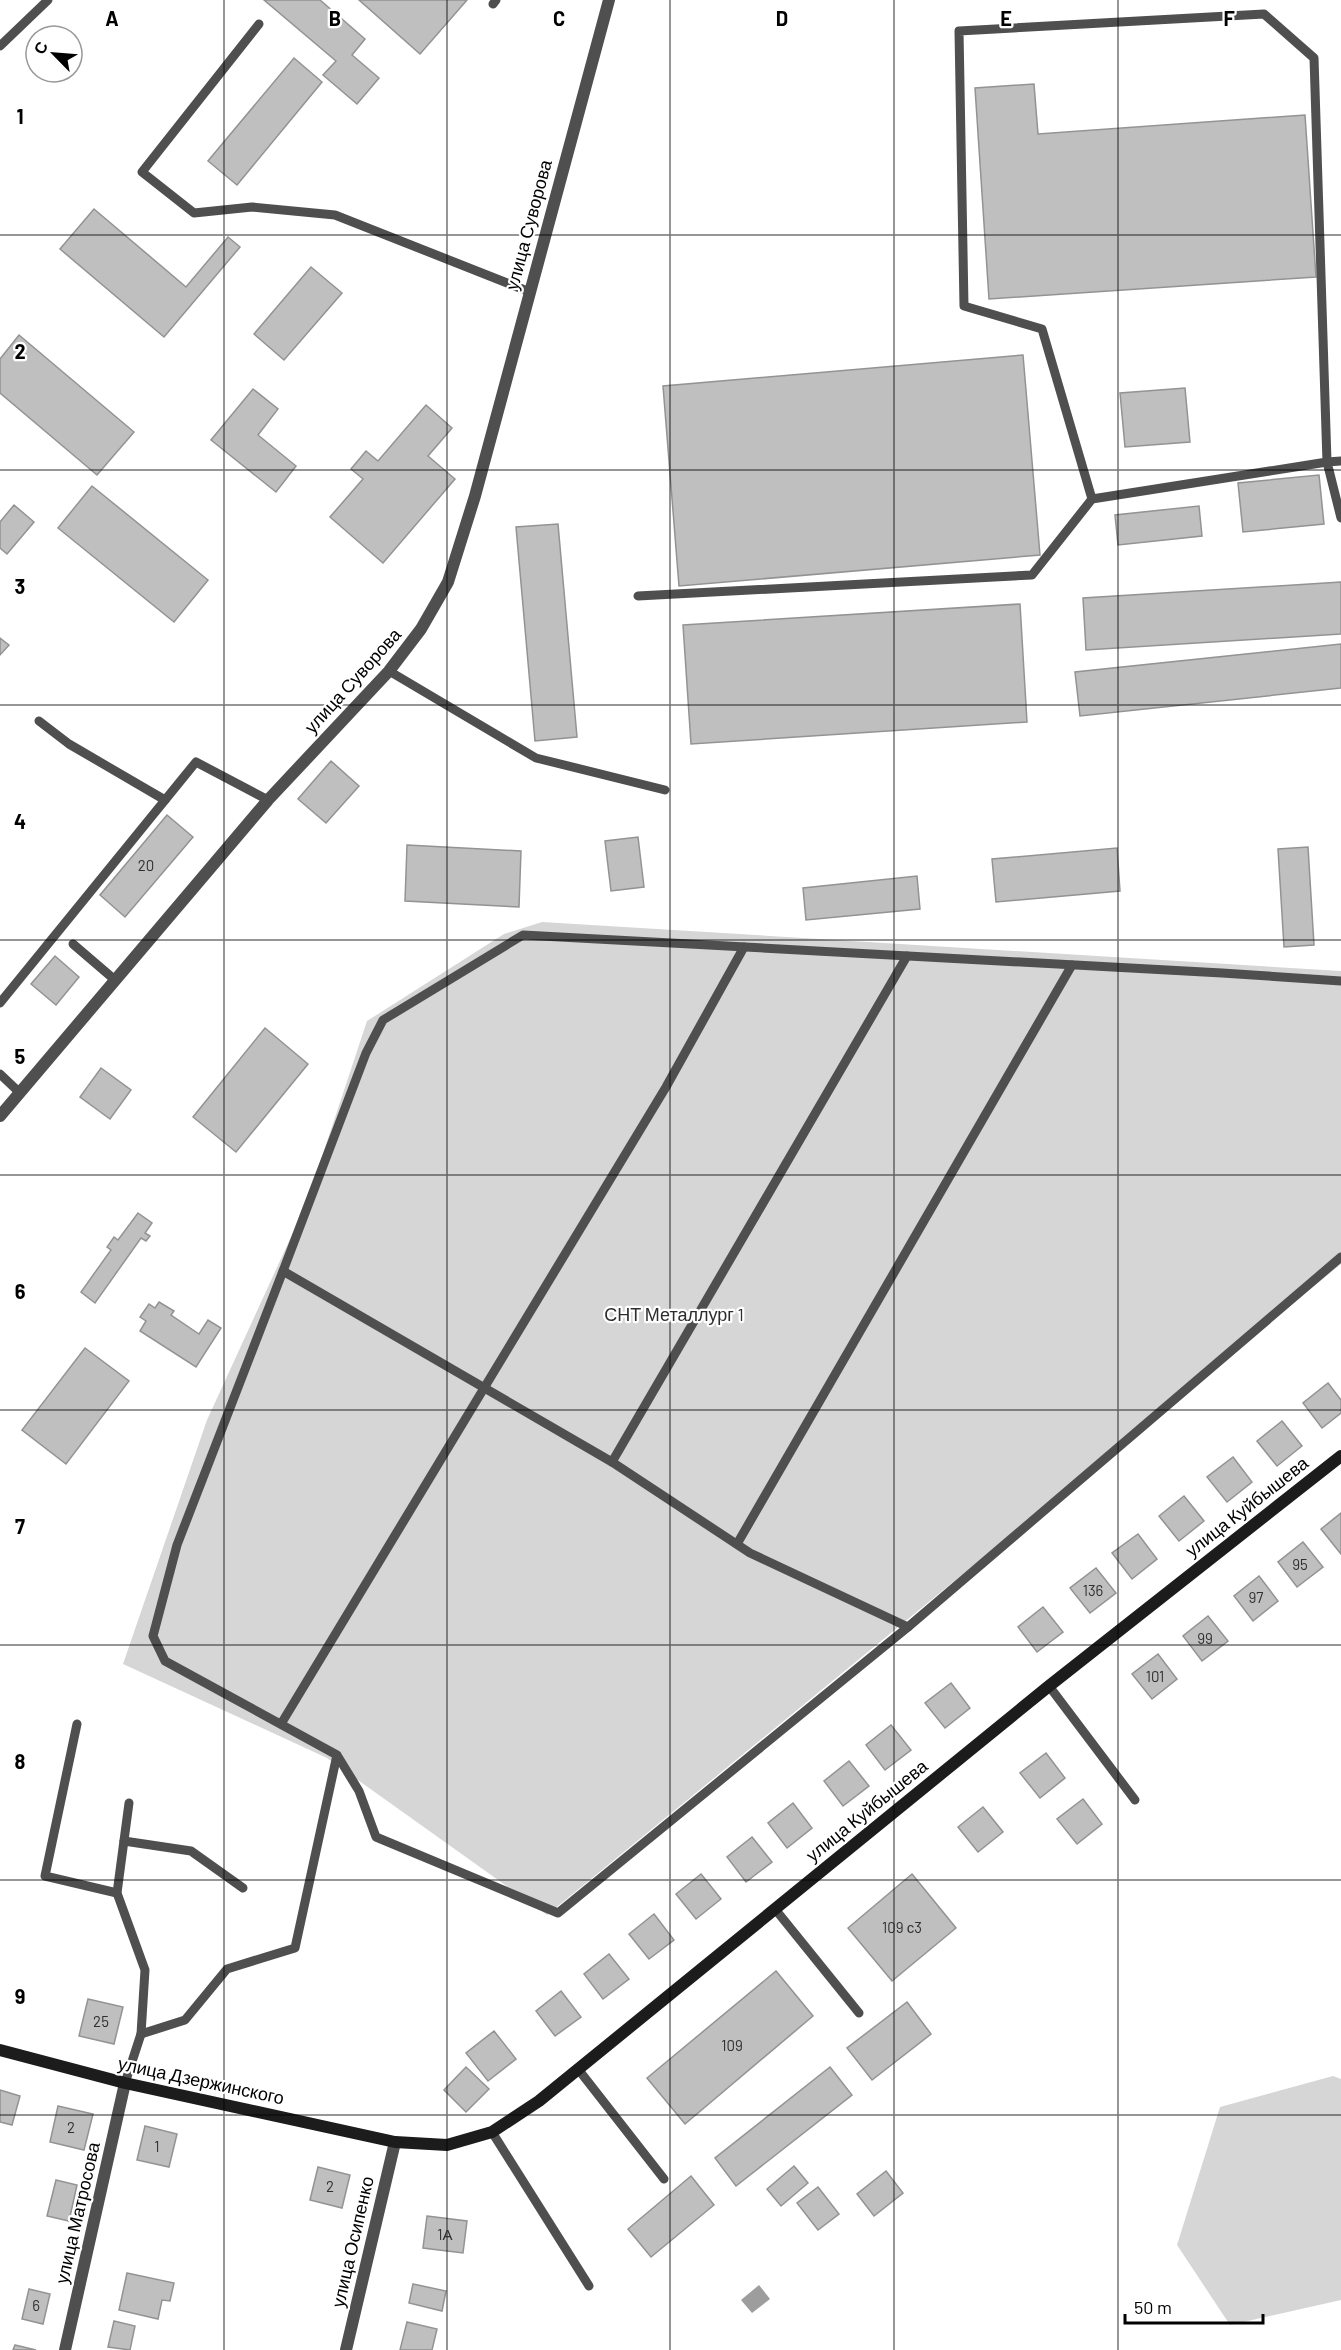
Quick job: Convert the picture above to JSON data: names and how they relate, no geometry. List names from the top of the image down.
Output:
{
  "streets": {
    "main road": ["улица Куйбышева", "улица Дзержинского"],
    "street": ["улица Суворова", "улица Матросова", "улица Осипенко"]
  },
  "crossings": [
    ["улица Куйбышева", "улица Дзержинского"],
    ["улица Куйбышева", "улица Осипенко"],
    ["улица Дзержинского", "улица Матросова"],
    ["улица Дзержинского", "улица Осипенко"]
  ],
  "parks": ["СНТ Металлург 1"],
  "house_numbers": [
    "20",
    "95",
    "136",
    "97",
    "99",
    "101",
    "109 с3",
    "25",
    "109",
    "2",
    "1",
    "2",
    "1А",
    "6"
  ],
  "scale_bar": "50 m",
  "north": "top left",
  "grid": {
    "columns": [
      "A",
      "B",
      "C",
      "D",
      "E",
      "F"
    ],
    "rows": [
      "1",
      "2",
      "3",
      "4",
      "5",
      "6",
      "7",
      "8",
      "9"
    ]
  }
}
